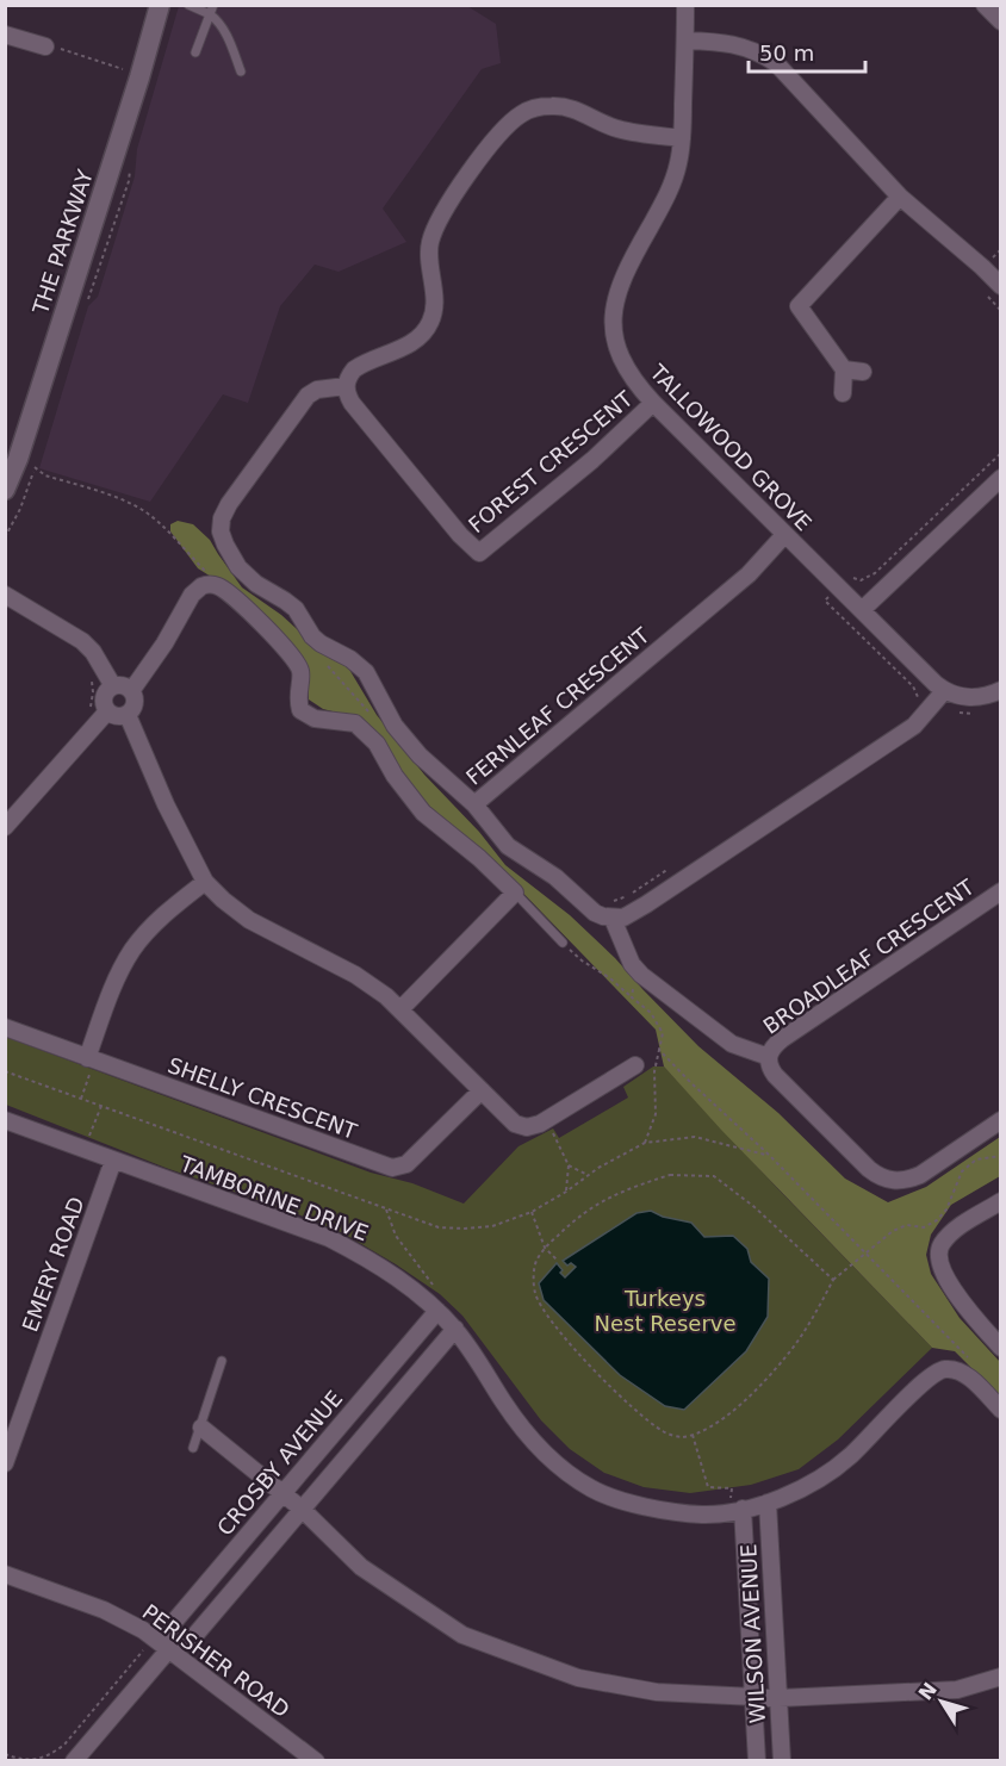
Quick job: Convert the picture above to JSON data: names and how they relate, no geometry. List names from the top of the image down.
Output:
{
  "streets": {
    "street": [
      "THE PARKWAY",
      "TALLOWOOD GROVE",
      "FOREST CRESCENT",
      "FERNLEAF CRESCENT",
      "BROADLEAF CRESCENT",
      "SHELLY CRESCENT",
      "TAMBORINE DRIVE",
      "EMERY ROAD",
      "CROSBY AVENUE",
      "WILSON AVENUE",
      "PERISHER ROAD"
    ]
  },
  "crossings": [
    ["TALLOWOOD GROVE", "FOREST CRESCENT"],
    ["TALLOWOOD GROVE", "FERNLEAF CRESCENT"],
    ["TAMBORINE DRIVE", "EMERY ROAD"],
    ["TAMBORINE DRIVE", "CROSBY AVENUE"],
    ["TAMBORINE DRIVE", "WILSON AVENUE"],
    ["CROSBY AVENUE", "PERISHER ROAD"]
  ],
  "parks": ["Turkeys Nest Reserve"],
  "scale_bar": "50 m",
  "north": "top left"
}
